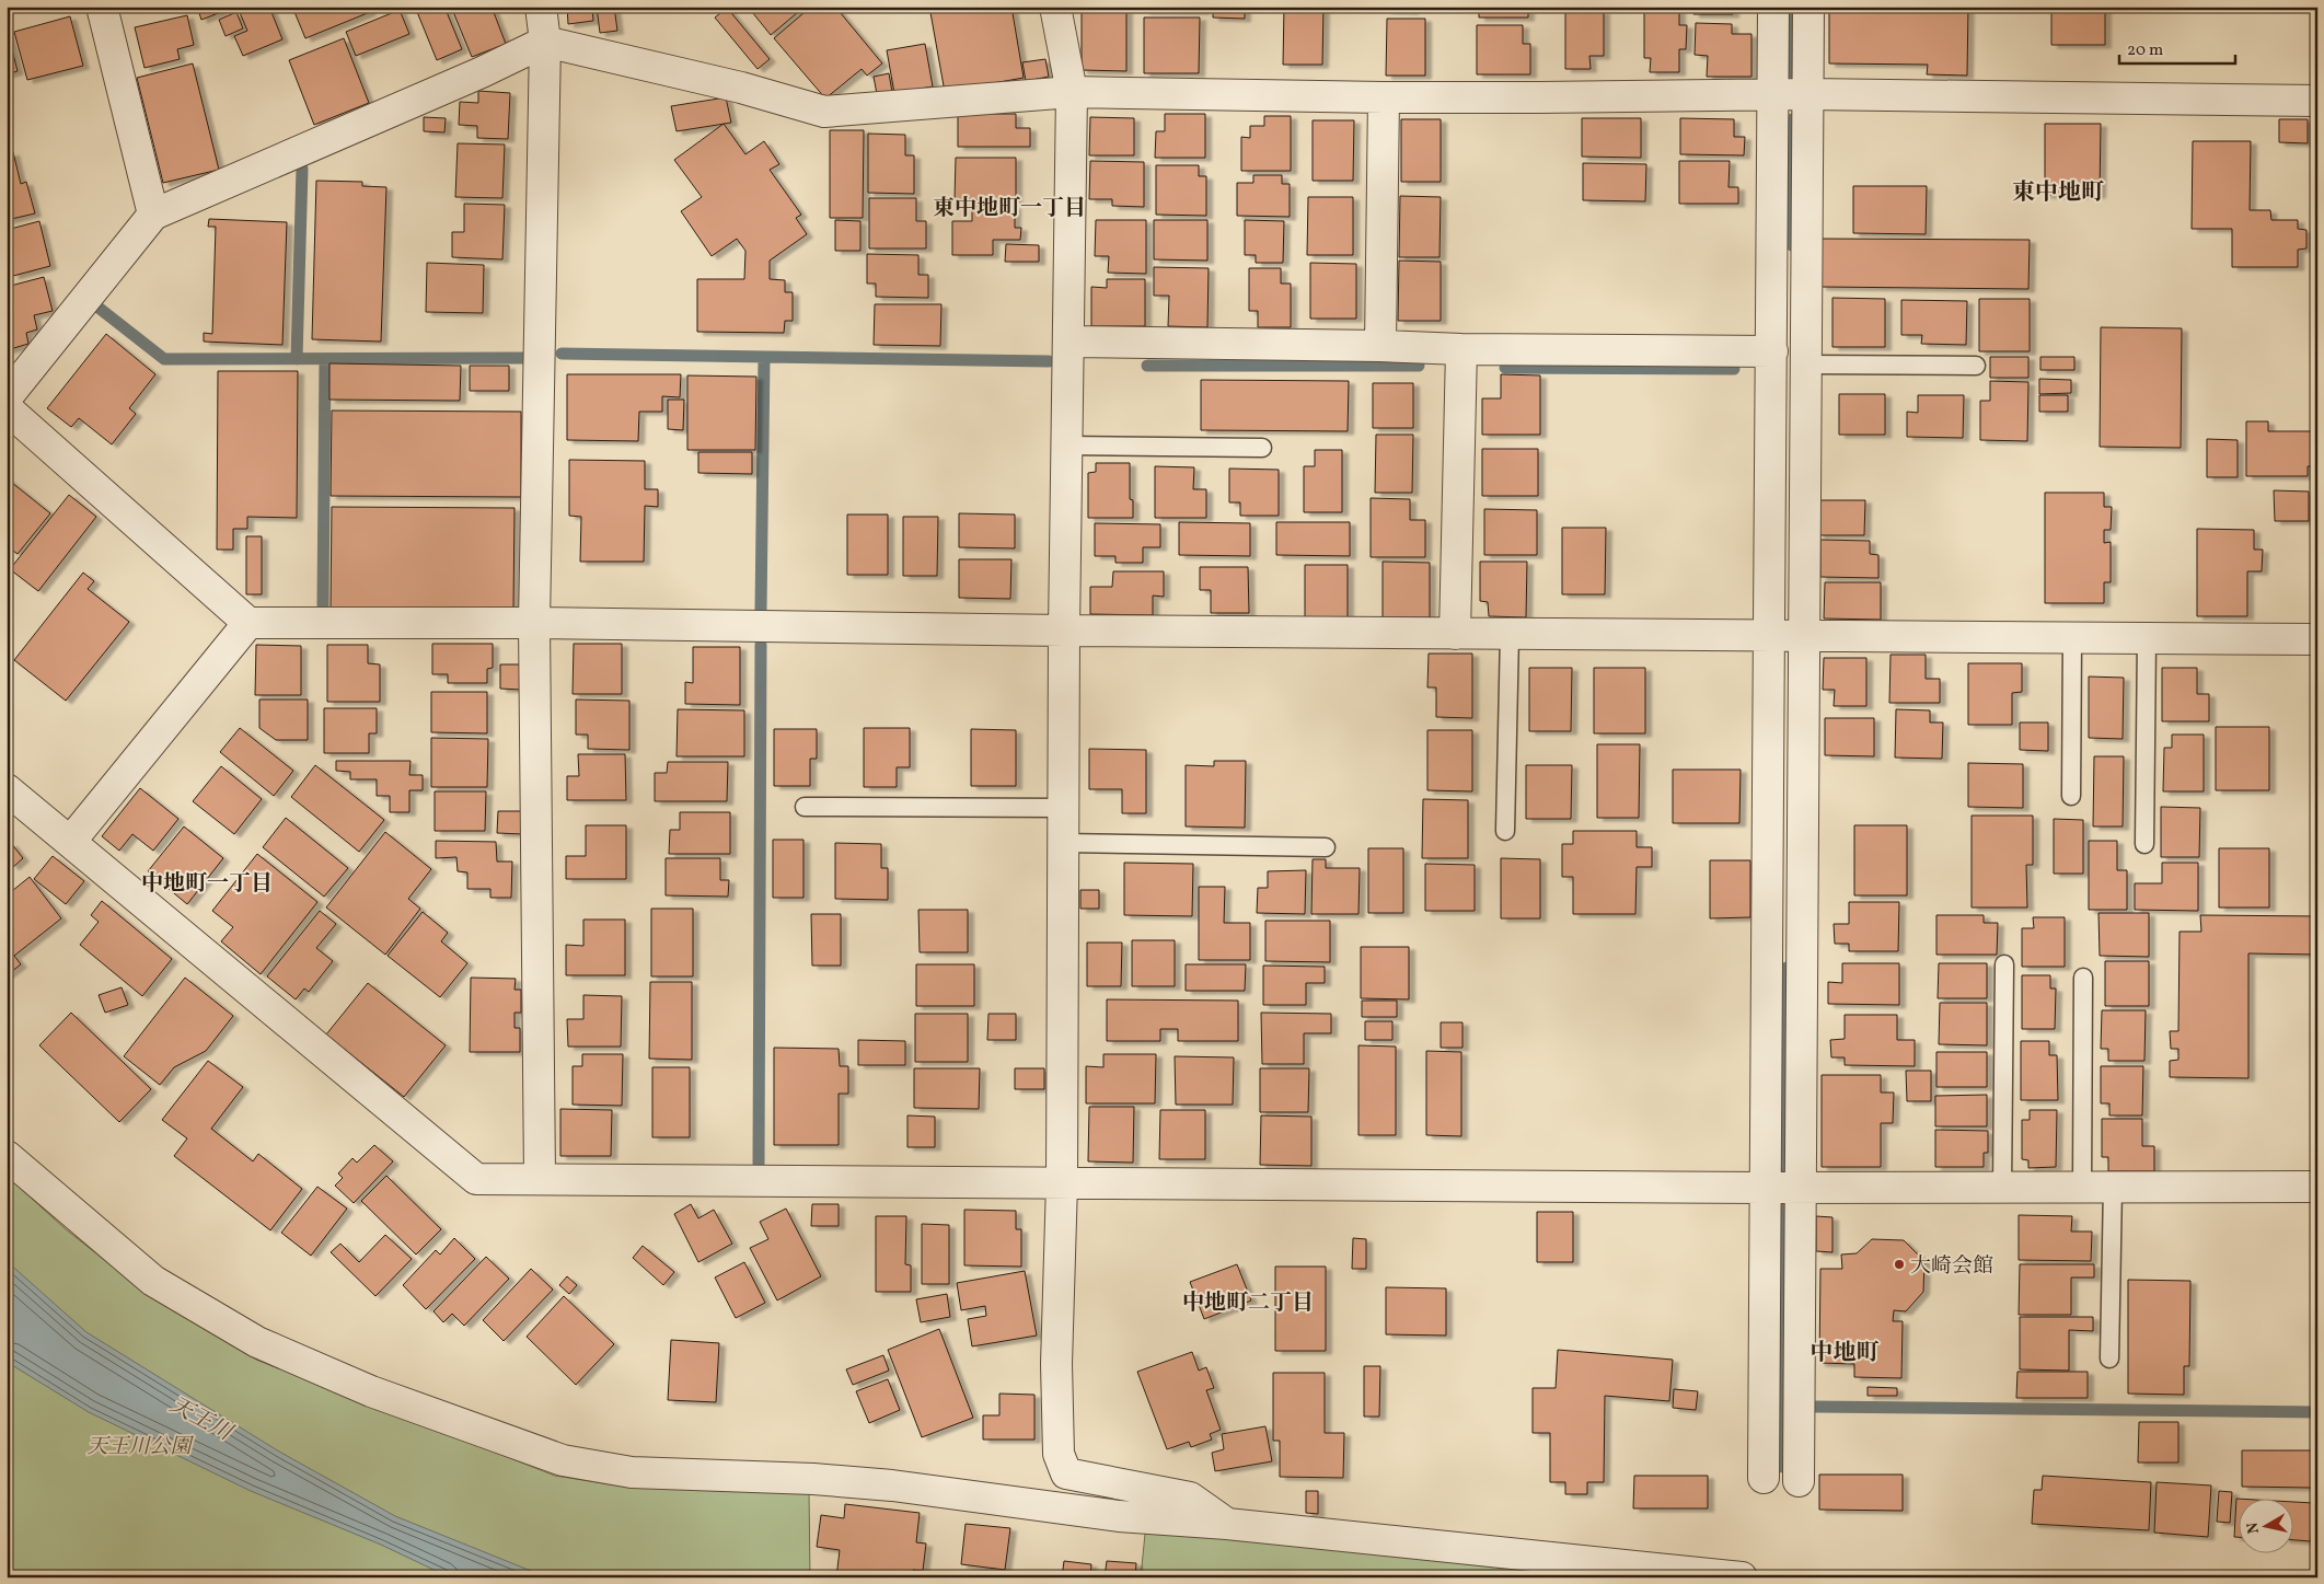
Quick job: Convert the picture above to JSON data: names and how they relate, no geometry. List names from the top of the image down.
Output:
{
  "districts": [
    "東中地町",
    "東中地町一丁目",
    "中地町一丁目",
    "中地町二丁目",
    "中地町"
  ],
  "water": ["天王川"],
  "parks": ["天王川公園"],
  "places": ["大崎会館"],
  "scale_bar": "20 m",
  "north": "left"
}
